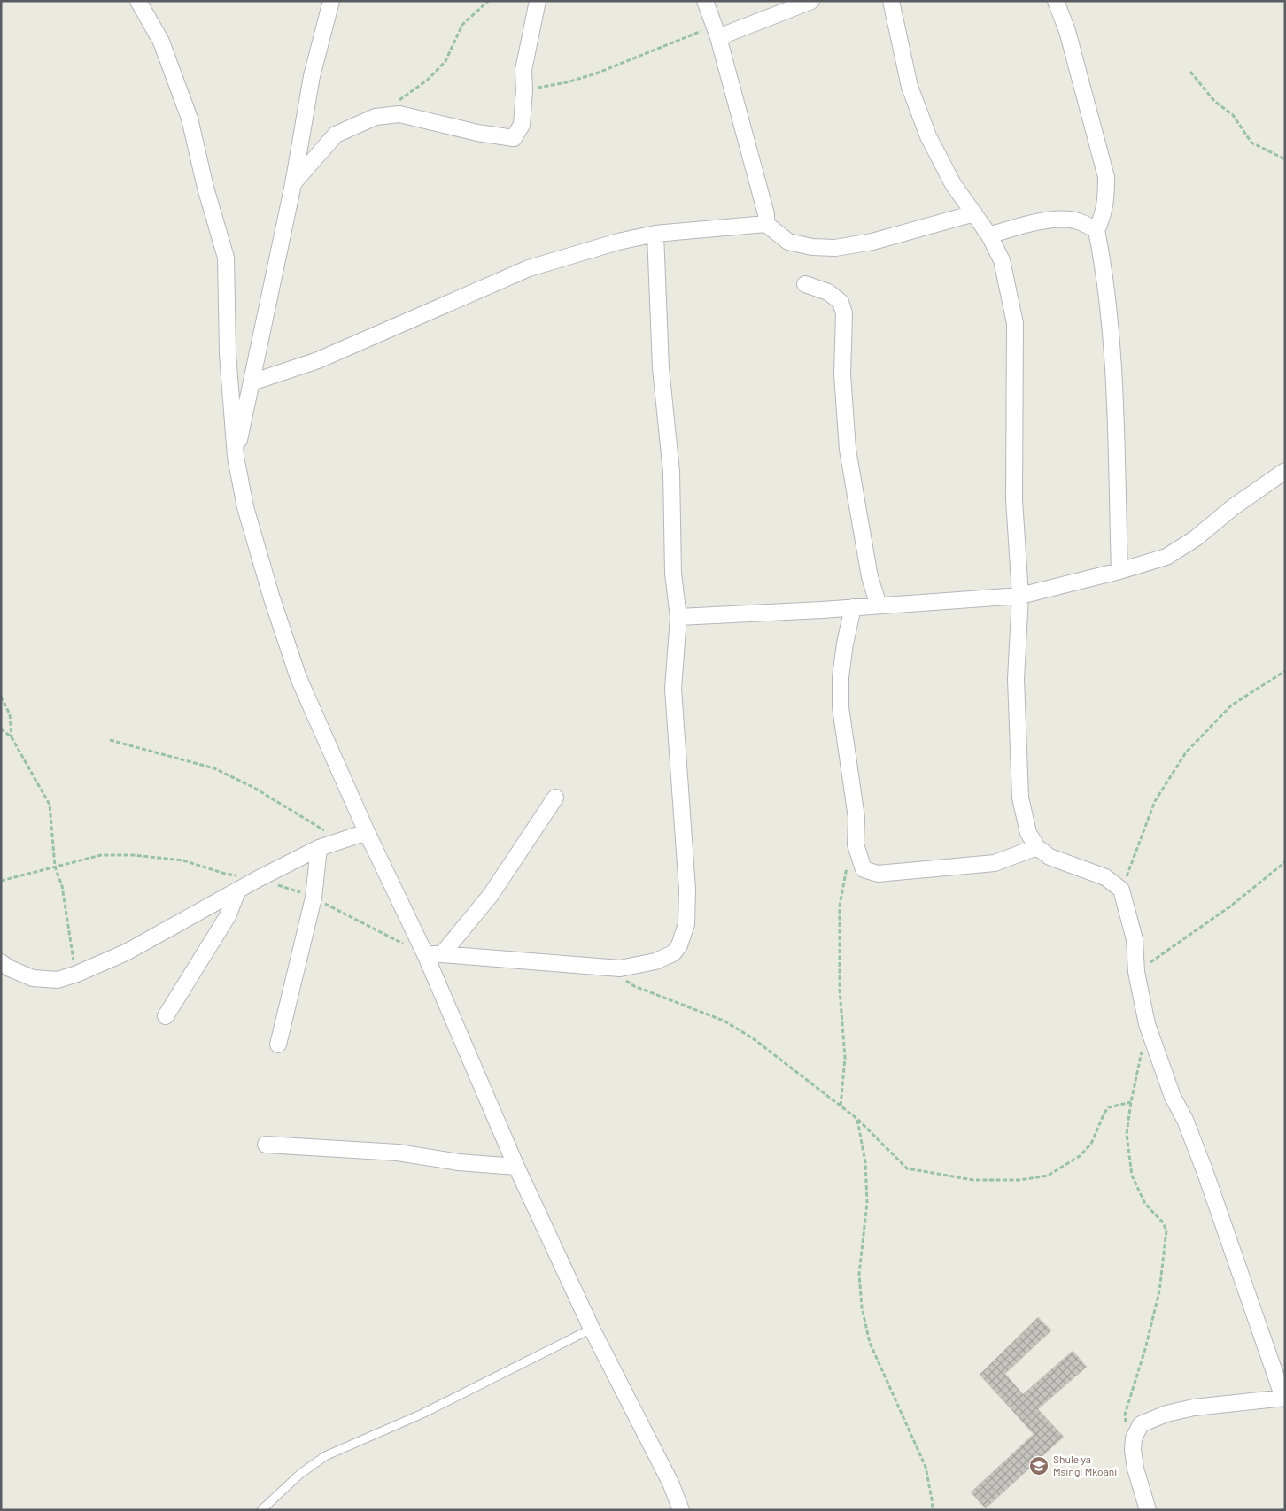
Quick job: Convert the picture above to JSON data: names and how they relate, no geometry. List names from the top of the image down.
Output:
{
  "places": {
    "school or university": ["Shule ya Msingi Mkoani"]
  }
}
